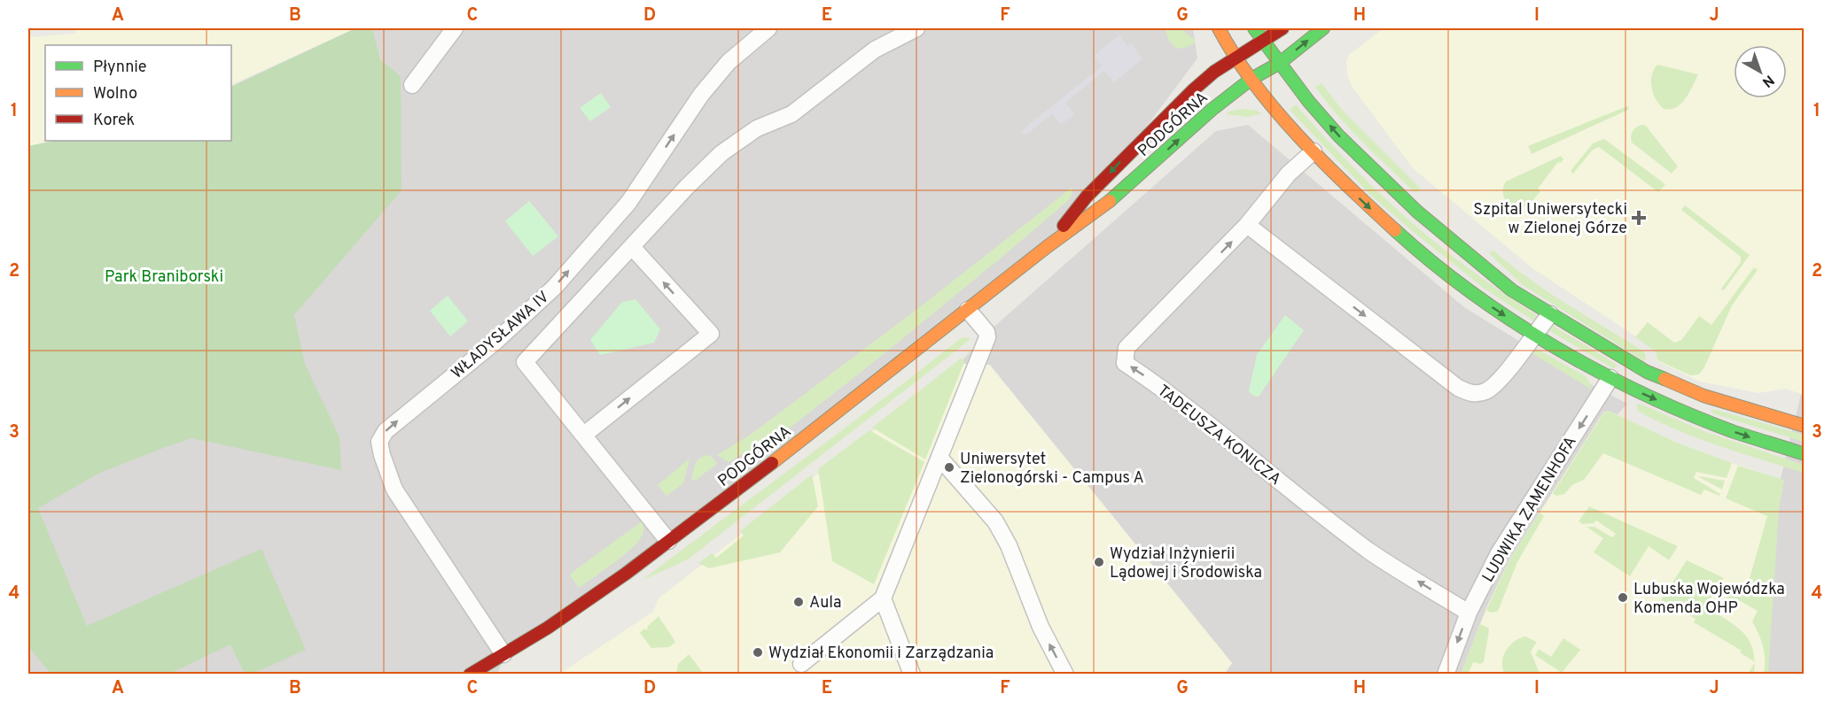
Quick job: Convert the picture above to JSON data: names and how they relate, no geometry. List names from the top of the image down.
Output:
{
  "streets": {
    "street": [
      "PODGÓRNA",
      "WŁADYSŁAWA IV",
      "TADEUSZA KONICZA",
      "LUDWIKA ZAMENHOFA"
    ]
  },
  "crossings": [
    ["PODGÓRNA", "WŁADYSŁAWA IV"],
    ["TADEUSZA KONICZA", "LUDWIKA ZAMENHOFA"]
  ],
  "one_way": ["WŁADYSŁAWA IV", "LUDWIKA ZAMENHOFA"],
  "parks": ["Park Braniborski"],
  "places": {
    "health": ["Szpital Uniwersytecki w Zielonej Górze"],
    "other": [
      "Uniwersytet Zielonogórski - Campus A",
      "Wydział Inżynierii Lądowej i Środowiska",
      "Lubuska Wojewódzka Komenda OHP",
      "Aula",
      "Wydział Ekonomii i Zarządzania"
    ]
  },
  "legend": ["Płynnie", "Wolno", "Korek"],
  "north": "bottom right",
  "grid": {
    "columns": [
      "A",
      "B",
      "C",
      "D",
      "E",
      "F",
      "G",
      "H",
      "I",
      "J"
    ],
    "rows": [
      "1",
      "2",
      "3",
      "4"
    ]
  }
}
